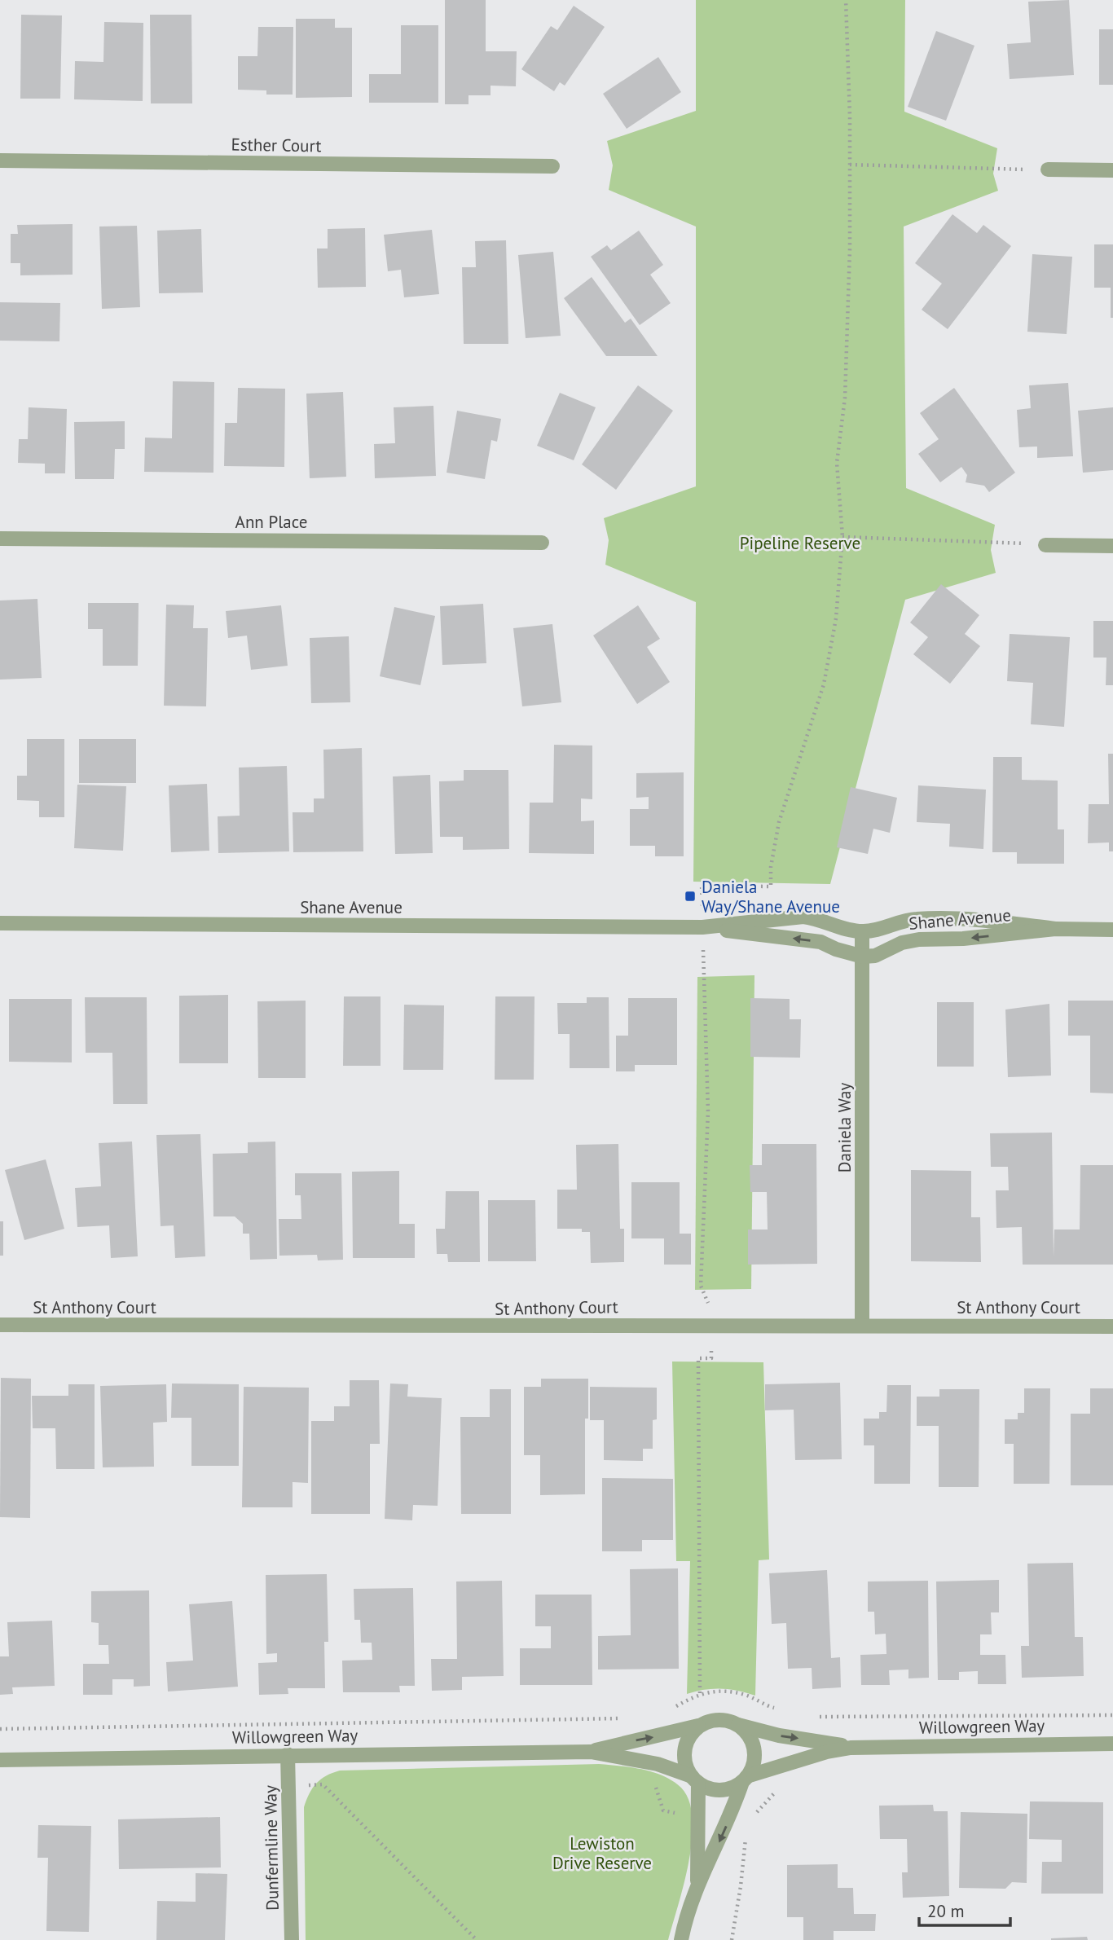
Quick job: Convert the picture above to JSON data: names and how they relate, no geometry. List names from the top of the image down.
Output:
{
  "streets": {
    "street": [
      "Esther Court",
      "Ann Place",
      "Shane Avenue",
      "Daniela Way",
      "St Anthony Court",
      "Willowgreen Way",
      "Dunfermline Way"
    ]
  },
  "crossings": [
    ["Shane Avenue", "Daniela Way"],
    ["Daniela Way", "St Anthony Court"],
    ["Willowgreen Way", "Dunfermline Way"]
  ],
  "parks": ["Pipeline Reserve", "Lewiston Drive Reserve"],
  "places": {
    "transit": ["Daniela Way/Shane Avenue"]
  },
  "scale_bar": "20 m"
}
